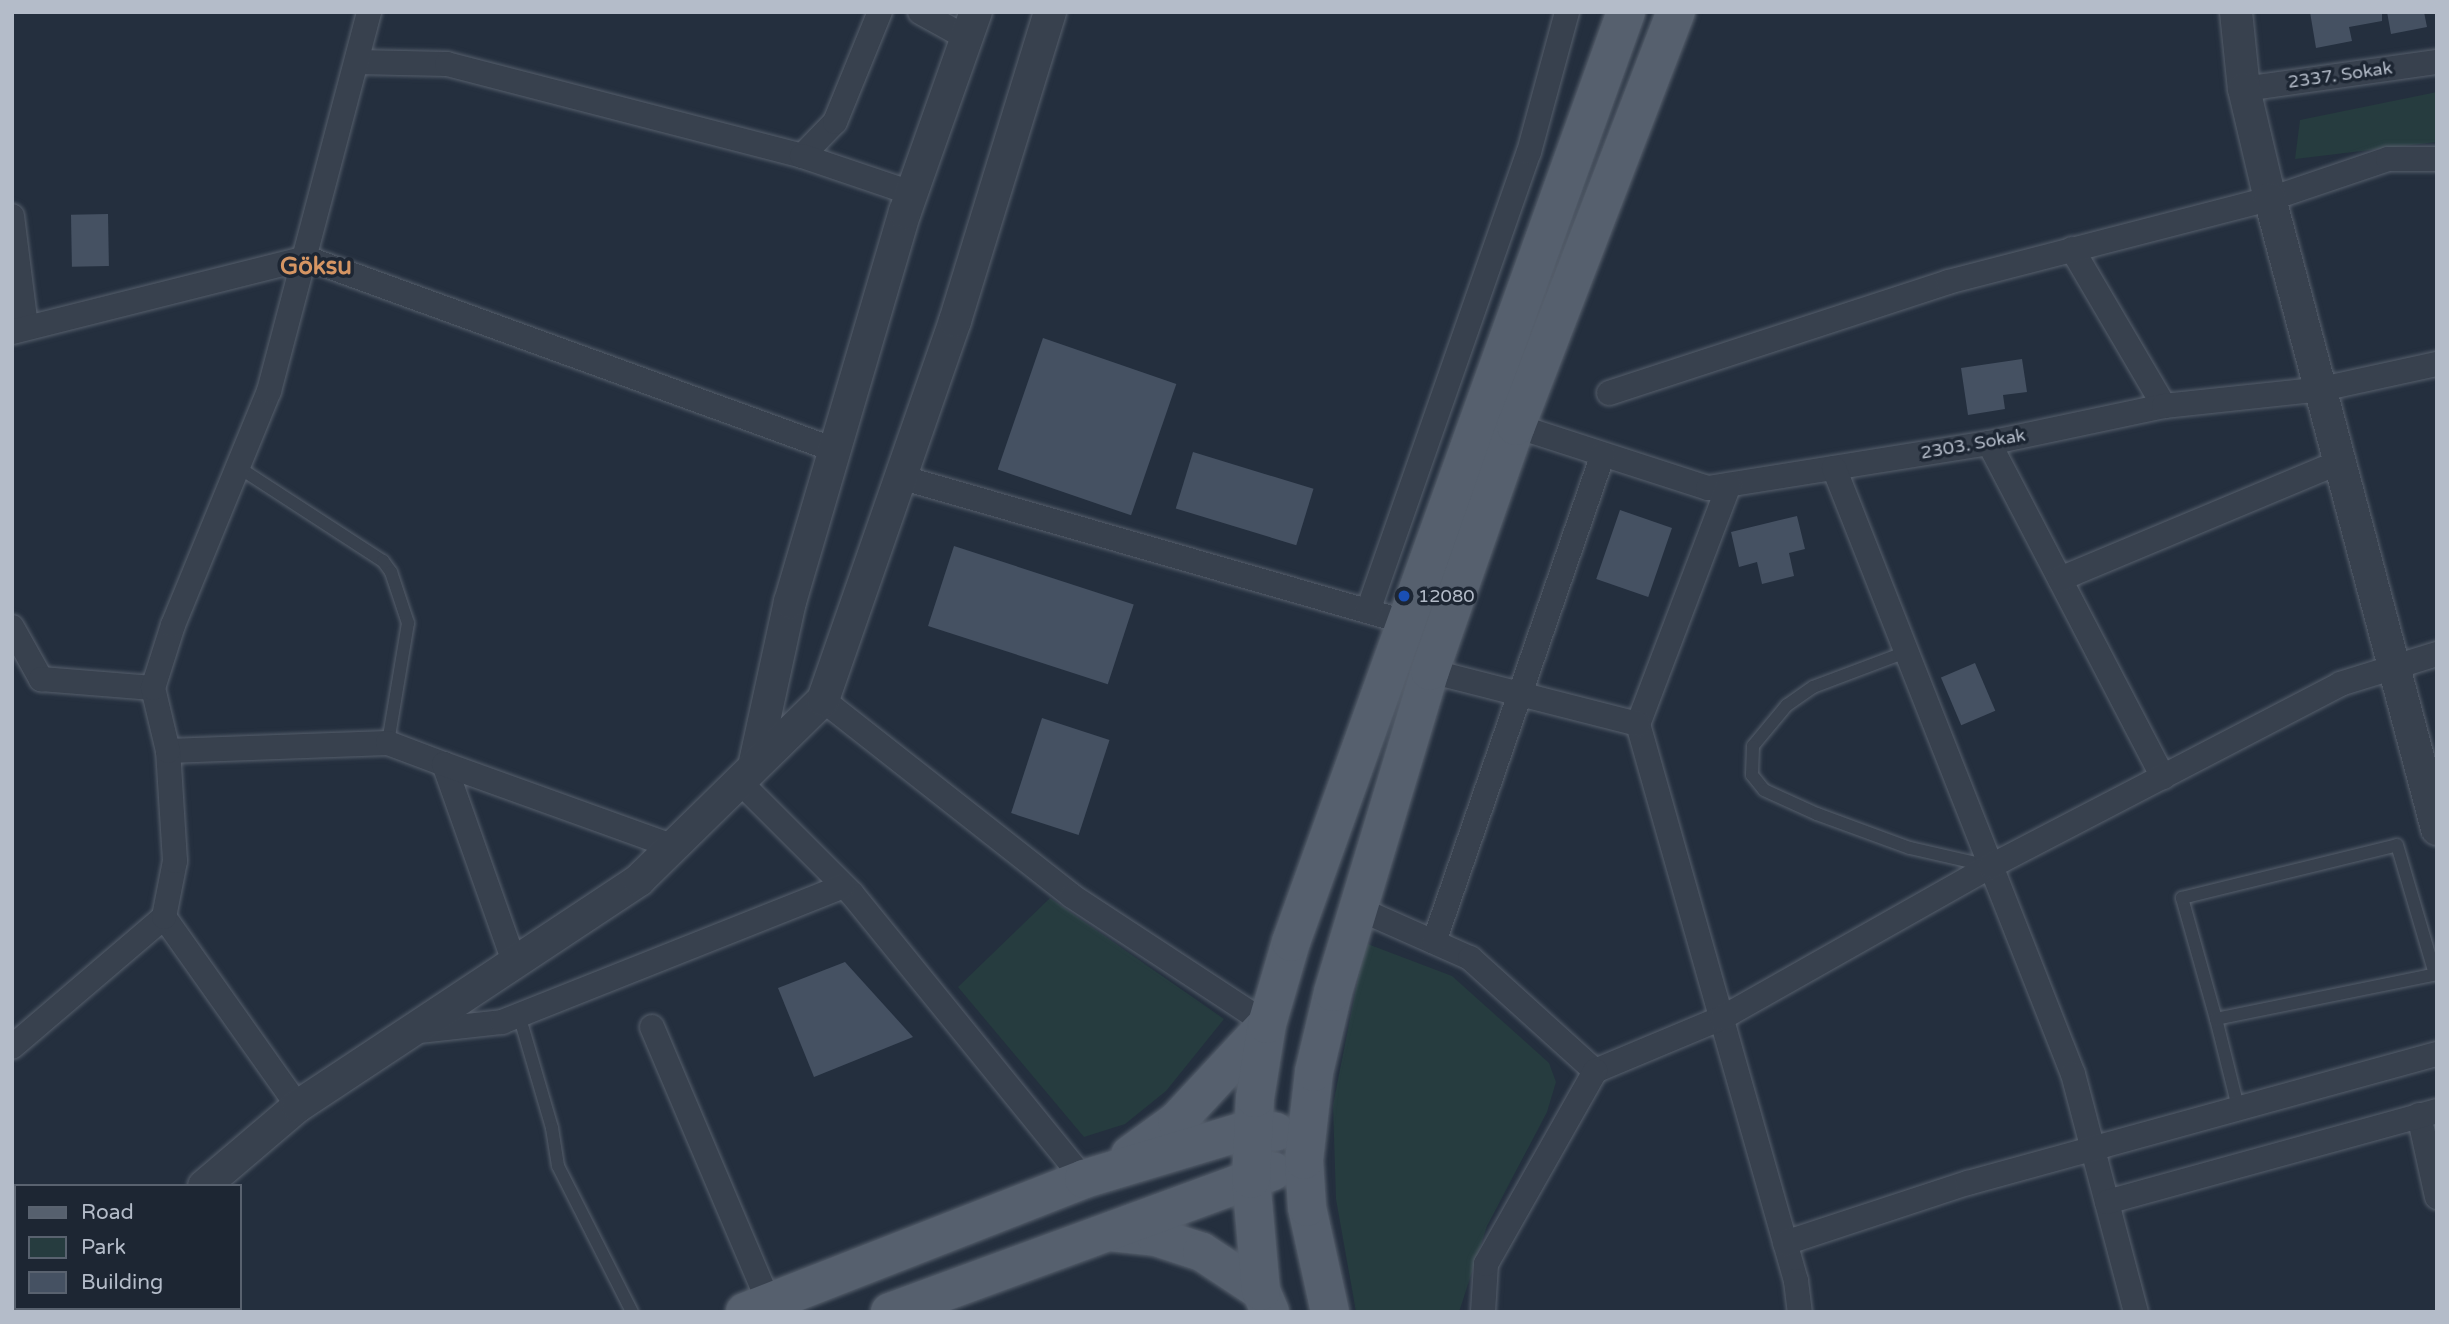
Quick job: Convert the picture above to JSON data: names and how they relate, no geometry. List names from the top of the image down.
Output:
{
  "streets": {
    "street": ["2337. Sokak", "2303. Sokak"]
  },
  "districts": ["Göksu"],
  "places": ["12080"],
  "legend": ["Road", "Park", "Building"]
}
